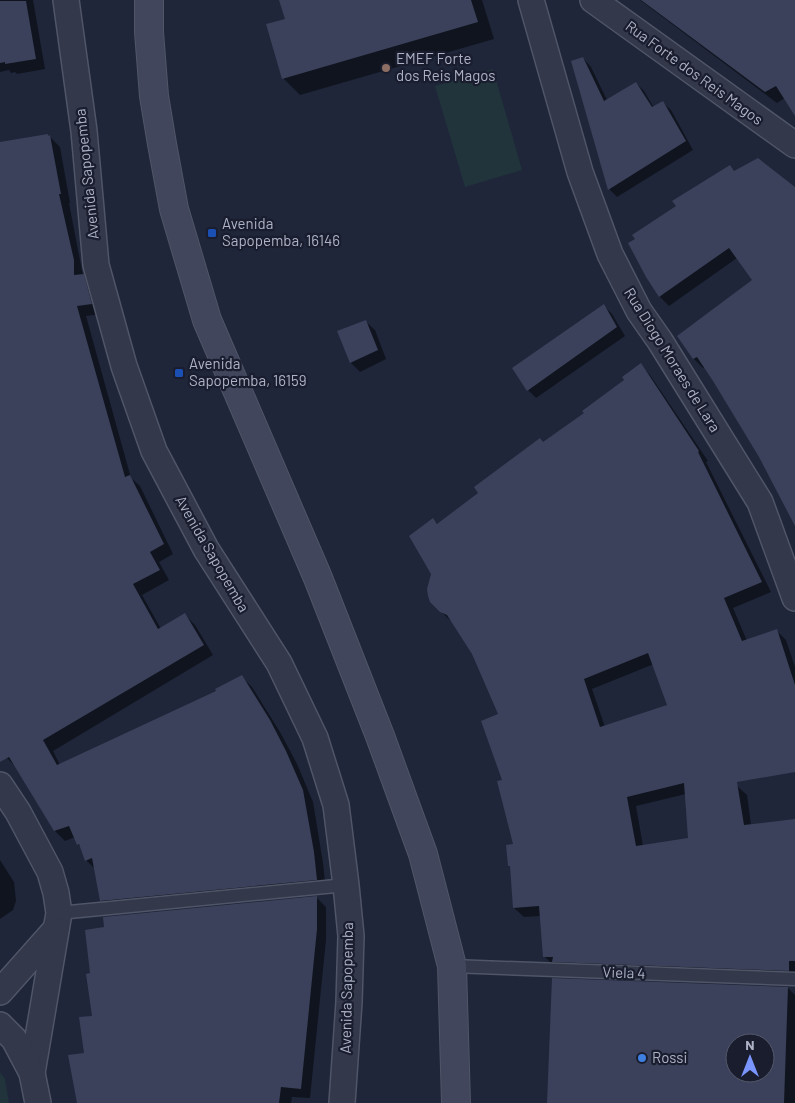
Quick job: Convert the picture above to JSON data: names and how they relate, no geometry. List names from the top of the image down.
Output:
{
  "streets": {
    "street": ["Rua Forte dos Reis Magos", "Avenida Sapopemba", "Rua Diogo Moraes de Lara"],
    "lane": ["Viela 4"]
  },
  "places": {
    "other": ["EMEF Forte dos Reis Magos", "Rossi"],
    "transit": ["Avenida Sapopemba, 16146", "Avenida Sapopemba, 16159"]
  },
  "north": "top"
}
